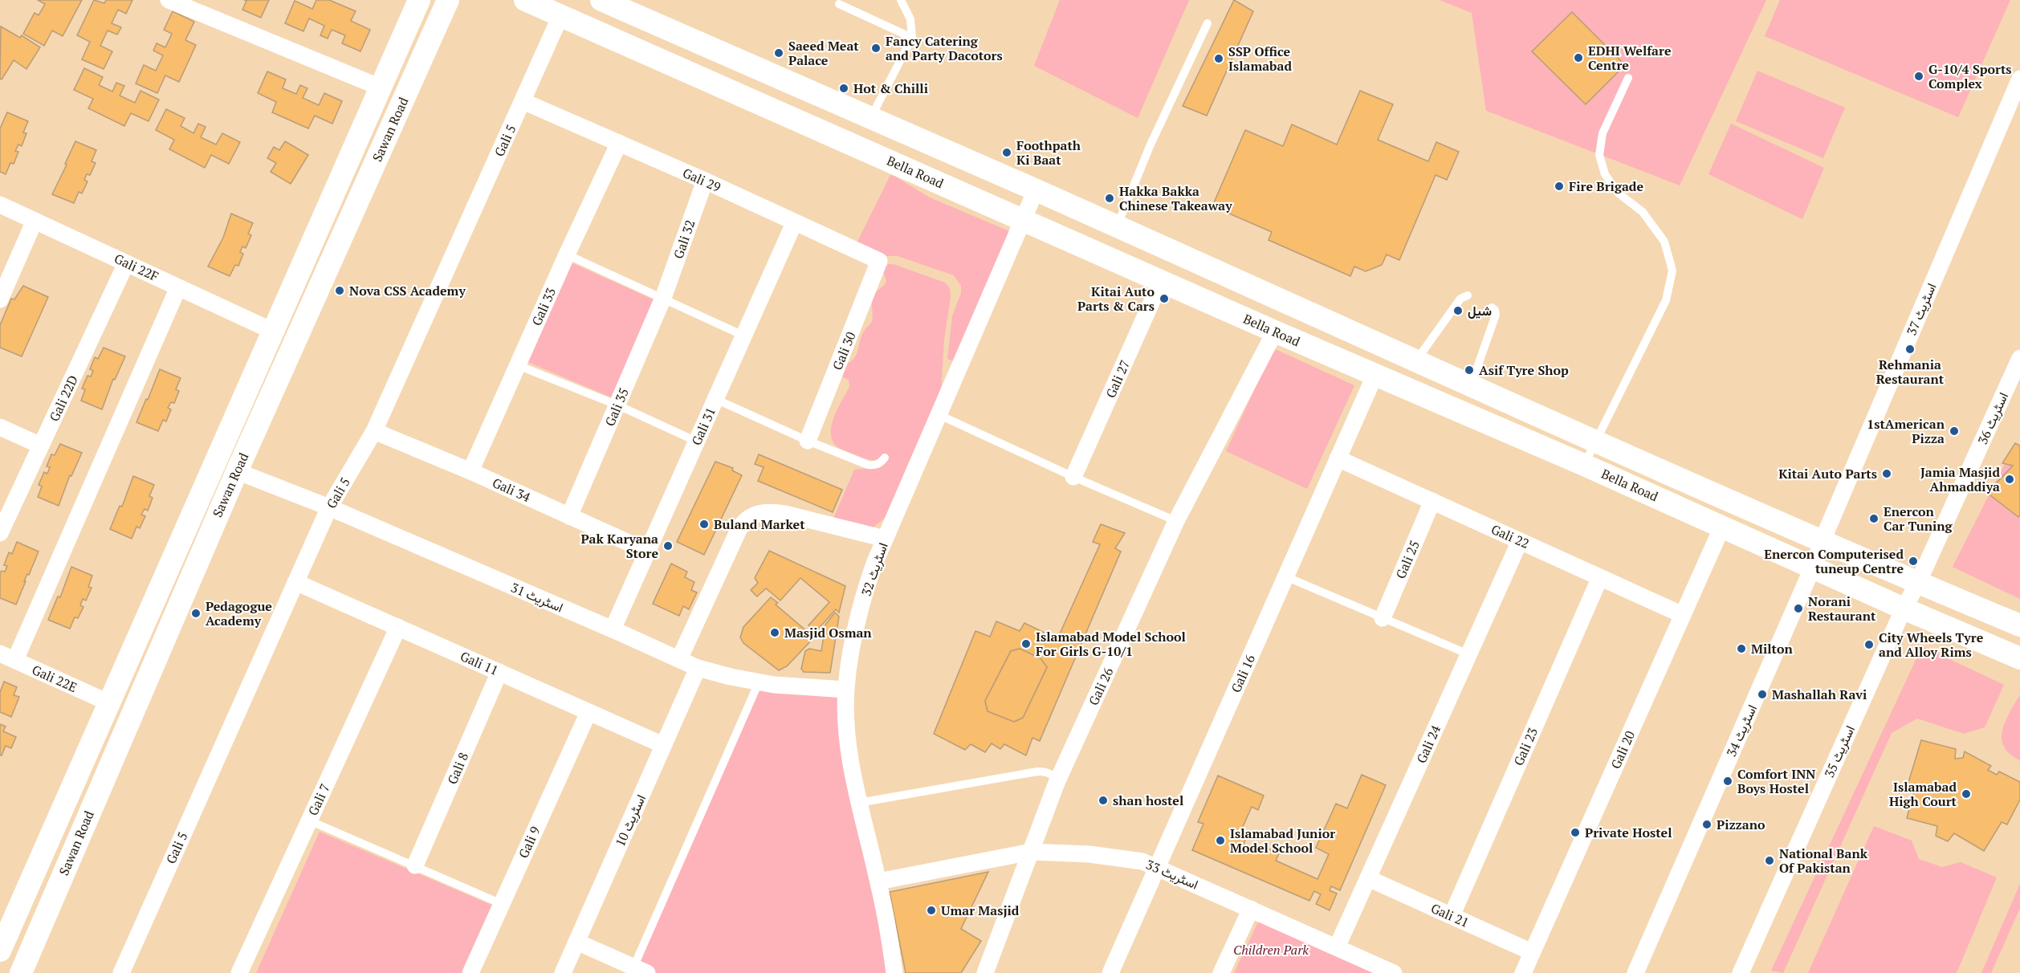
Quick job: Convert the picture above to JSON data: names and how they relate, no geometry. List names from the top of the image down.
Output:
{
  "streets": {
    "street": [
      "Sawan Road",
      "Gali 5",
      "Bella Road",
      "Gali 29",
      "Gali 32",
      "Gali 22F",
      "Gali 33",
      "اسٹریٹ 37",
      "Gali 30",
      "Gali 27",
      "Gali 22D",
      "Gali 35",
      "اسٹریٹ 36",
      "Gali 31",
      "Gali 34",
      "Gali 22",
      "Gali 25",
      "اسٹریٹ 32",
      "اسٹریٹ 31",
      "Gali 11",
      "Gali 16",
      "Gali 22E",
      "Gali 26",
      "اسٹریٹ 34",
      "Gali 24",
      "Gali 23",
      "Gali 20",
      "اسٹریٹ 35",
      "Gali 8",
      "Gali 7",
      "اسٹریٹ 10",
      "Gali 9",
      "اسٹریٹ 33",
      "Gali 21"
    ]
  },
  "crossings": [
    ["Sawan Road", "Gali 22F"],
    ["Sawan Road", "اسٹریٹ 31"],
    ["Sawan Road", "Gali 22E"],
    ["Gali 5", "Bella Road"],
    ["Gali 5", "Gali 29"],
    ["Gali 5", "Gali 34"],
    ["Gali 5", "اسٹریٹ 31"],
    ["Gali 5", "Gali 11"],
    ["Bella Road", "اسٹریٹ 37"],
    ["Bella Road", "Gali 27"],
    ["Bella Road", "اسٹریٹ 36"],
    ["Bella Road", "اسٹریٹ 32"],
    ["Bella Road", "Gali 16"],
    ["Bella Road", "Gali 26"],
    ["Bella Road", "اسٹریٹ 34"],
    ["Bella Road", "Gali 20"],
    ["Bella Road", "اسٹریٹ 35"],
    ["Gali 29", "Gali 32"],
    ["Gali 29", "Gali 33"],
    ["Gali 29", "Gali 30"],
    ["Gali 29", "Gali 31"],
    ["Gali 32", "Gali 35"],
    ["Gali 22F", "Gali 22D"],
    ["Gali 33", "Gali 34"],
    ["اسٹریٹ 37", "اسٹریٹ 34"],
    ["Gali 35", "Gali 34"],
    ["اسٹریٹ 36", "اسٹریٹ 35"],
    ["Gali 31", "Gali 34"],
    ["Gali 31", "اسٹریٹ 31"],
    ["Gali 22", "Gali 25"],
    ["Gali 22", "Gali 16"],
    ["Gali 22", "Gali 24"],
    ["Gali 22", "Gali 23"],
    ["Gali 22", "Gali 20"],
    ["اسٹریٹ 32", "اسٹریٹ 31"],
    ["اسٹریٹ 32", "اسٹریٹ 33"],
    ["اسٹریٹ 31", "اسٹریٹ 10"],
    ["Gali 11", "Gali 8"],
    ["Gali 11", "Gali 7"],
    ["Gali 11", "اسٹریٹ 10"],
    ["Gali 11", "Gali 9"],
    ["Gali 16", "اسٹریٹ 33"],
    ["Gali 26", "اسٹریٹ 33"],
    ["Gali 24", "اسٹریٹ 33"],
    ["Gali 24", "Gali 21"],
    ["Gali 23", "Gali 21"],
    ["Gali 20", "Gali 21"]
  ],
  "parks": ["Children Park"],
  "places": [
    "Fancy Catering and Party Dacotors",
    "Saeed Meat Palace",
    "EDHI Welfare Centre",
    "SSP Office Islamabad",
    "G-10/4 Sports Complex",
    "Hot & Chilli",
    "Foothpath Ki Baat",
    "Fire Brigade",
    "Hakka Bakka Chinese Takeaway",
    "Nova CSS Academy",
    "Kitai Auto Parts & Cars",
    "شیل",
    "Rehmania Restaurant",
    "Asif Tyre Shop",
    "1stAmerican Pizza",
    "Kitai Auto Parts",
    "Jamia Masjid Ahmaddiya",
    "Enercon Car Tuning",
    "Buland Market",
    "Pak Karyana Store",
    "Enercon Computerised tuneup Centre",
    "Norani Restaurant",
    "Pedagogue Academy",
    "Masjid Osman",
    "Islamabad Model School For Girls G-10/1",
    "City Wheels Tyre and Alloy Rims",
    "Milton",
    "Mashallah Ravi",
    "Comfort INN Boys Hostel",
    "Islamabad High Court",
    "shan hostel",
    "Pizzano",
    "Private Hostel",
    "Islamabad Junior Model School",
    "National Bank Of Pakistan",
    "Umar Masjid"
  ]
}
